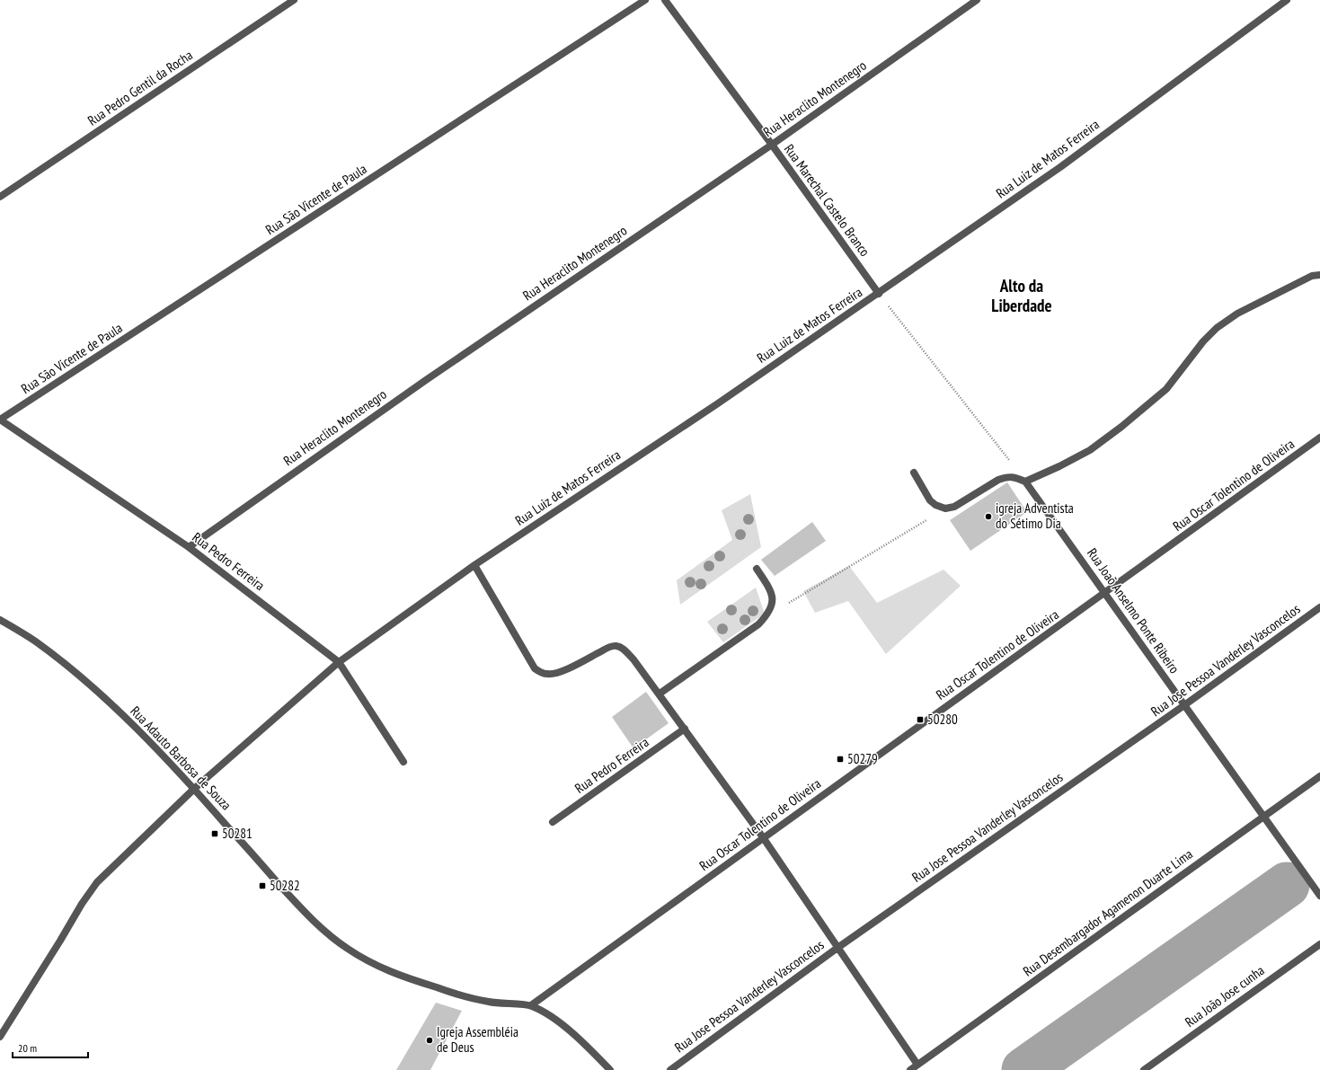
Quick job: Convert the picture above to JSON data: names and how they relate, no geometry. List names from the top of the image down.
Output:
{
  "streets": {
    "street": [
      "Rua Pedro Gentil da Rocha",
      "Rua Heraclito Montenegro",
      "Rua Luiz de Matos Ferreira",
      "Rua São Vicente de Paula",
      "Rua Marechal Castelo Branco",
      "Rua Oscar Tolentino de Oliveira",
      "Rua Pedro Ferreira",
      "Rua Joaõ Anselmo Ponte Ribeiro",
      "Rua Jose Pessoa Vanderley Vasconcelos",
      "Rua Adauto Barbosa de Souza",
      "Rua Desembargador Agamenon Duarte Lima",
      "Rua João Jose cunha"
    ]
  },
  "crossings": [
    ["Rua Heraclito Montenegro", "Rua Marechal Castelo Branco"],
    ["Rua Heraclito Montenegro", "Rua Pedro Ferreira"],
    ["Rua Luiz de Matos Ferreira", "Rua Marechal Castelo Branco"],
    ["Rua Luiz de Matos Ferreira", "Rua Pedro Ferreira"],
    ["Rua Luiz de Matos Ferreira", "Rua Adauto Barbosa de Souza"],
    ["Rua São Vicente de Paula", "Rua Pedro Ferreira"],
    ["Rua Oscar Tolentino de Oliveira", "Rua Joaõ Anselmo Ponte Ribeiro"],
    ["Rua Oscar Tolentino de Oliveira", "Rua Adauto Barbosa de Souza"],
    ["Rua Joaõ Anselmo Ponte Ribeiro", "Rua Jose Pessoa Vanderley Vasconcelos"],
    ["Rua Joaõ Anselmo Ponte Ribeiro", "Rua Desembargador Agamenon Duarte Lima"]
  ],
  "districts": ["Alto da Liberdade"],
  "places": {
    "other": ["igreja Adventista do Sétimo Dia", "Igreja Assembléia de Deus"],
    "transit": [
      "50280",
      "50279",
      "50281",
      "50282"
    ]
  },
  "scale_bar": "20 m"
}
